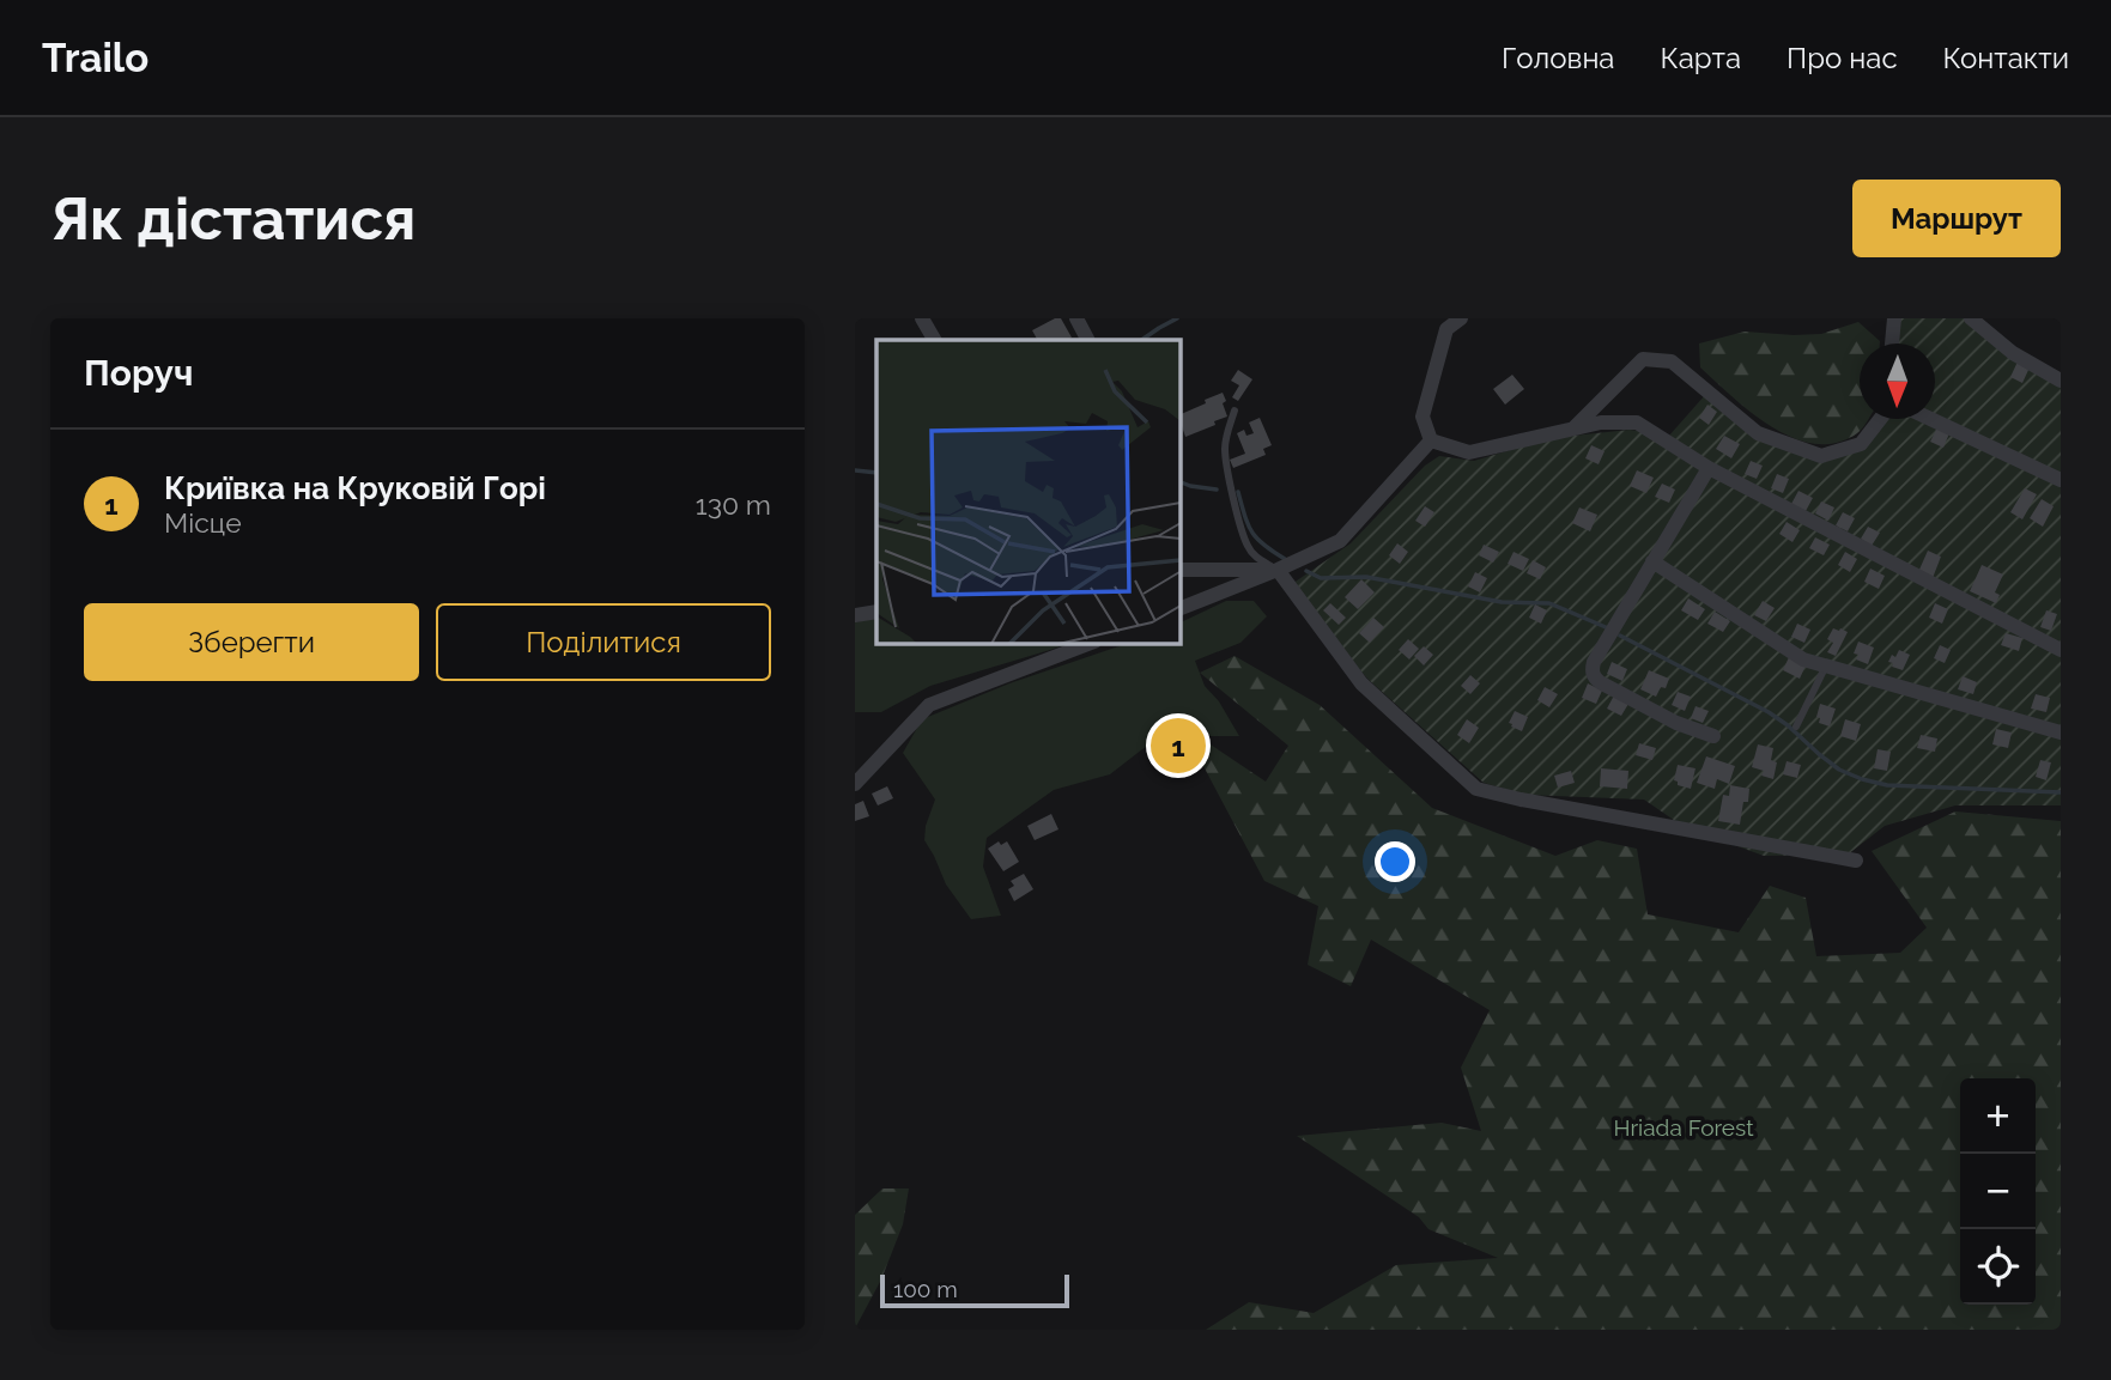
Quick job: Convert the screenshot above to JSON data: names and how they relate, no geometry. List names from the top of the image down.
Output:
{
  "parks": ["Hriada Forest"],
  "scale_bar": "100 m",
  "north": "bottom",
  "page": {
    "header": "Trailo",
    "nav": [
      "Головна",
      "Карта",
      "Про нас",
      "Контакти"
    ],
    "buttons": [
      "Маршрут",
      ["Зберегти", "Поділитися"]
    ],
    "title": "Як дістатися",
    "heading": "Поруч",
    "list": [
      {
        "mark": "1",
        "name": "Криївка на Круковій Горі",
        "note": "Місце",
        "value": "130 m"
      }
    ],
    "pins": "1",
    "map_buttons": ["+", "−"],
    "scale": "100 m"
  }
}
